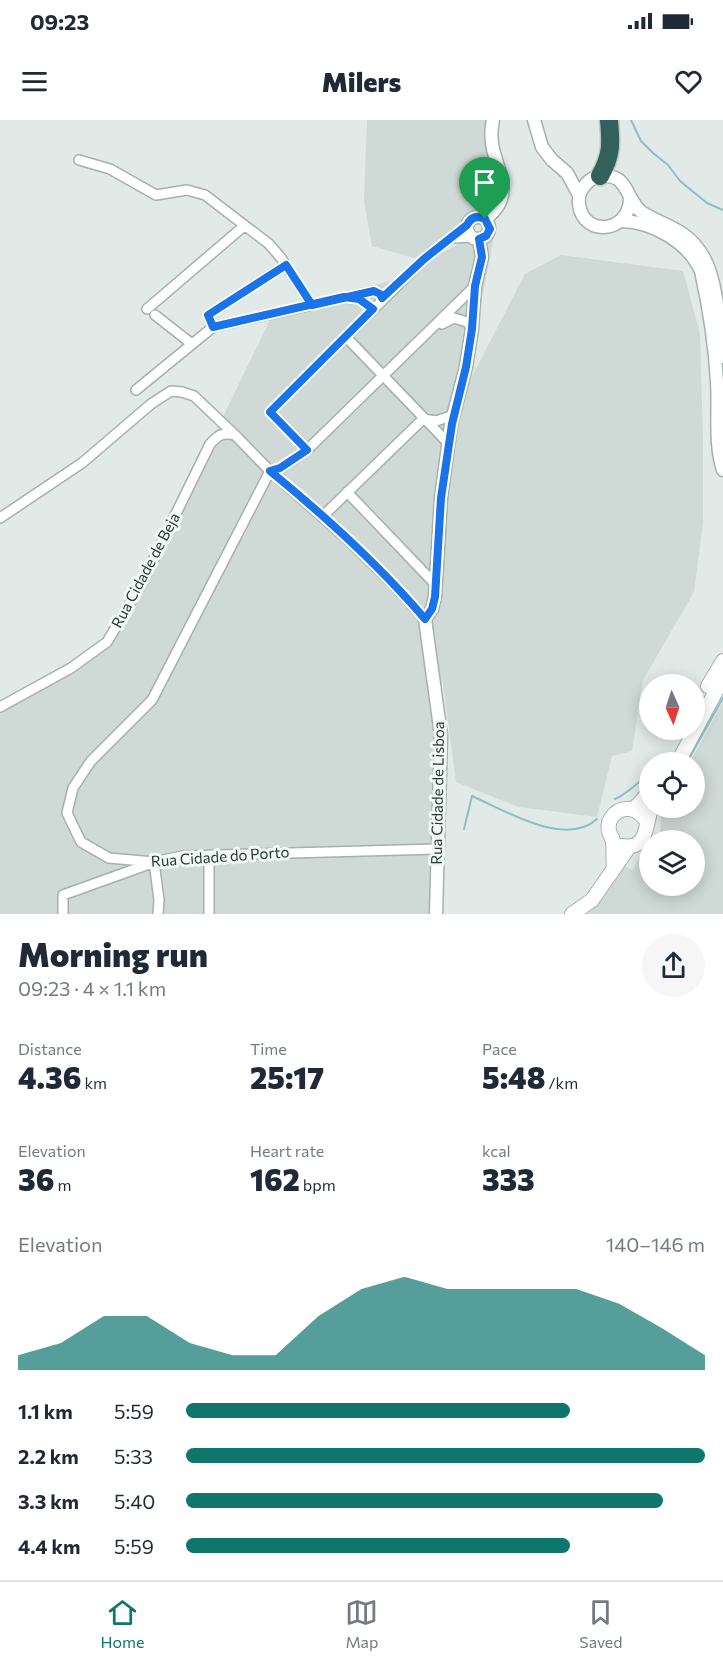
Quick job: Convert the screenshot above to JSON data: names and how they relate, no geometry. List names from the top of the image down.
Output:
{
  "streets": {
    "street": ["Rua Cidade de Beja", "Rua Cidade de Lisboa", "Rua Cidade do Porto"]
  },
  "crossings": [
    ["Rua Cidade de Lisboa", "Rua Cidade do Porto"]
  ],
  "north": "bottom",
  "page": {
    "status": "09:23",
    "header": "Milers",
    "heading": ["Morning run", "09:23 · 4 × 1.1 km"],
    "stats": [
      ["Distance", "4.36 km"],
      ["Time", "25:17"],
      ["Pace", "5:48 /km"],
      ["Elevation", "36 m"],
      ["Heart rate", "162 bpm"],
      ["kcal", "333"]
    ],
    "chart": ["Elevation", "140–146 m"],
    "list": [
      {
        "name": "1.1 km",
        "note": "5:59"
      },
      {
        "name": "2.2 km",
        "note": "5:33"
      },
      {
        "name": "3.3 km",
        "note": "5:40"
      },
      {
        "name": "4.4 km",
        "note": "5:59"
      }
    ],
    "tabs": ["Home", "Map", "Saved"]
  }
}
